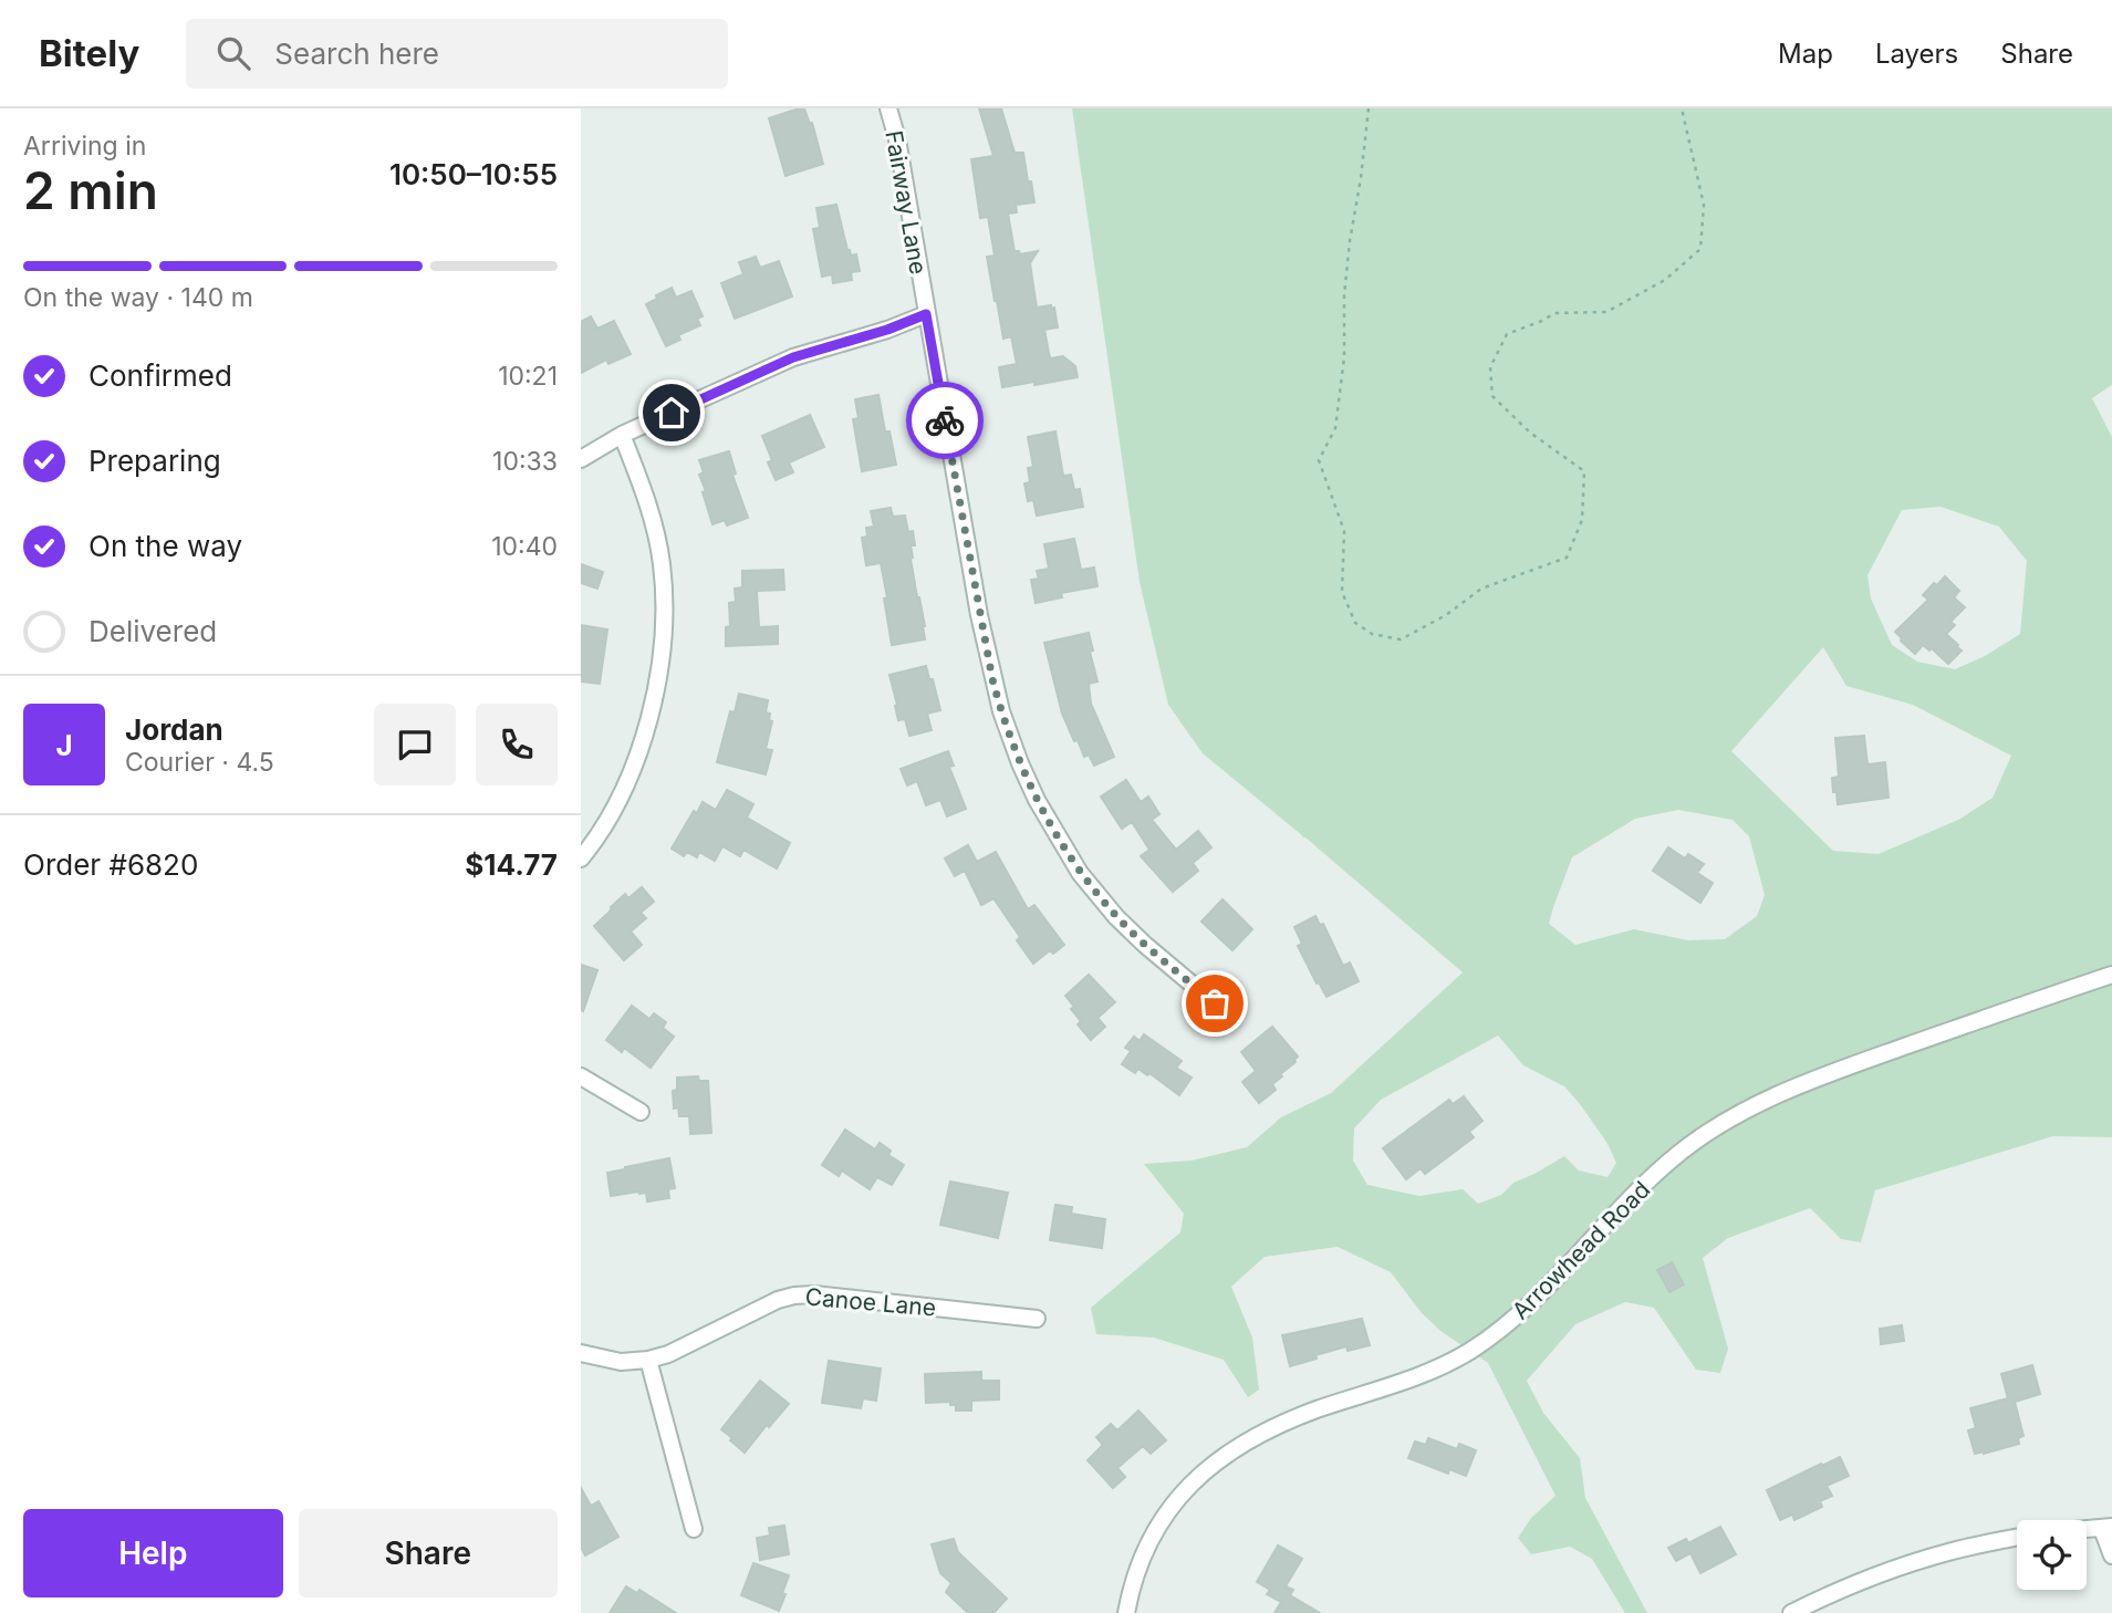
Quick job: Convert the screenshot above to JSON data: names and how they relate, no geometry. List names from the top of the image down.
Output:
{
  "streets": {
    "street": ["Fairway Lane", "Arrowhead Road", "Canoe Lane"]
  },
  "page": {
    "header": "Bitely",
    "search": "Search here",
    "nav": ["Map", "Layers", "Share"],
    "heading": ["2 min", "Arriving in", "10:50–10:55"],
    "panel": [
      "Jordan",
      "Courier · 4.5",
      "Order #6820",
      "$14.77"
    ],
    "bar": "On the way · 140 m",
    "list": [
      ["Confirmed", "10:21"],
      ["Preparing", "10:33"],
      ["On the way", "10:40"],
      "Delivered"
    ],
    "round": "J",
    "buttons": ["Help", "Share"]
  }
}
